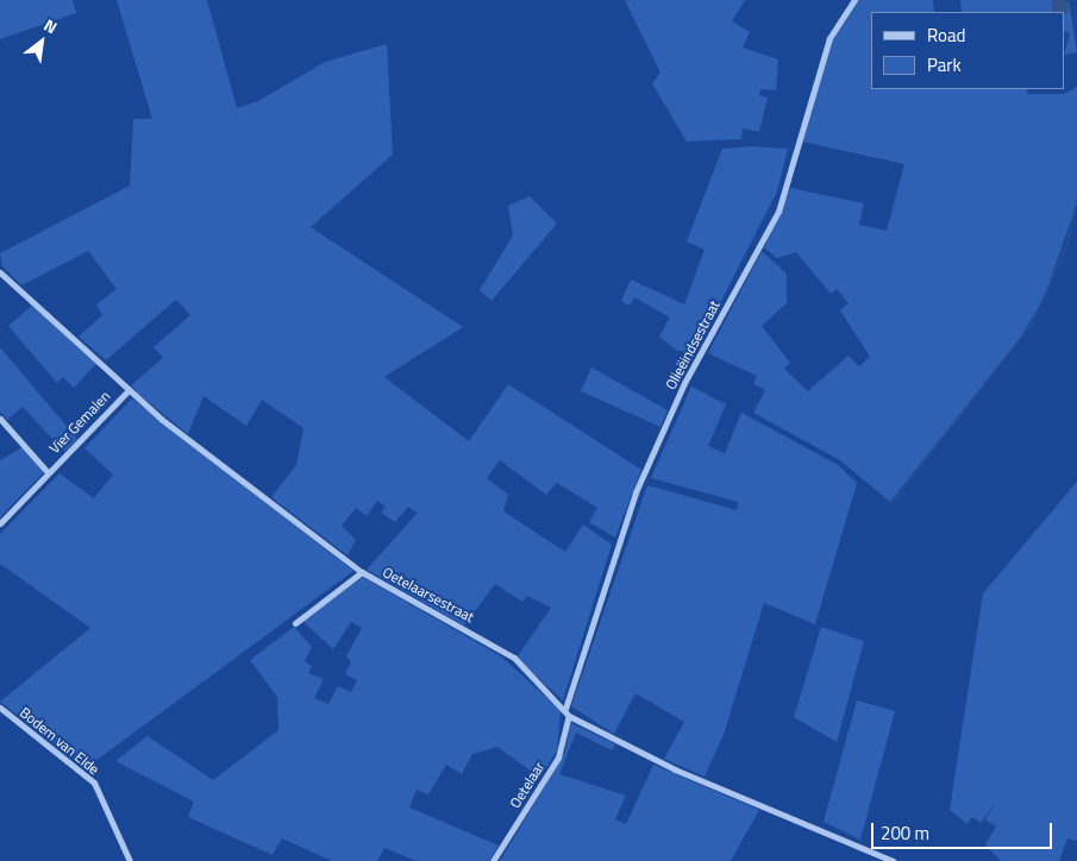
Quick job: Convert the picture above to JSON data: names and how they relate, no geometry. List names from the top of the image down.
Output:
{
  "streets": {
    "street": [
      "Olieëindsestraat",
      "Vier Gemalen",
      "Oetelaarsestraat",
      "Bodem van Elde",
      "Oetelaar"
    ]
  },
  "crossings": [
    ["Olieëindsestraat", "Oetelaarsestraat"],
    ["Vier Gemalen", "Oetelaarsestraat"],
    ["Oetelaarsestraat", "Oetelaar"]
  ],
  "legend": ["Road", "Park"],
  "scale_bar": "200 m",
  "north": "top right"
}
